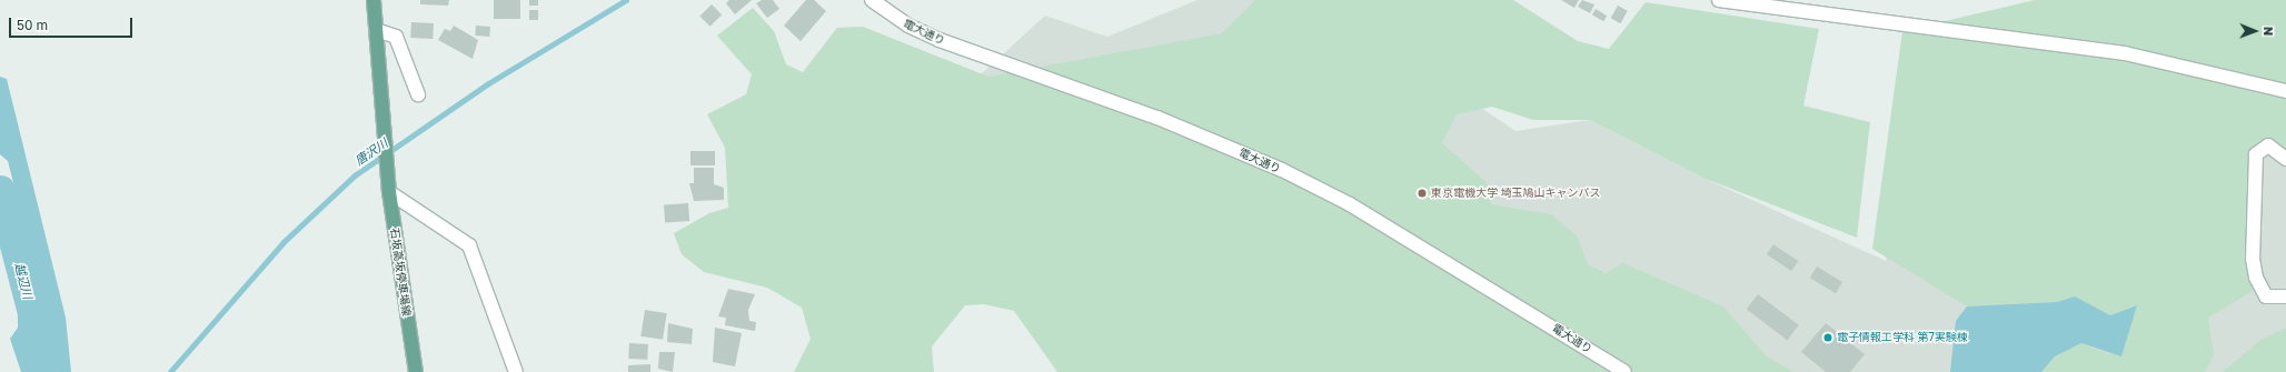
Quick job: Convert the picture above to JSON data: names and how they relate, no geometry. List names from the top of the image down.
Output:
{
  "streets": {
    "main road": ["石坂高坂停車場線"],
    "street": ["電大通り"]
  },
  "water": ["唐沢川", "越辺川"],
  "places": ["東京電機大学 埼玉鳩山キャンパス", "電子情報工学科 第7実験棟"],
  "scale_bar": "50 m",
  "north": "right"
}
